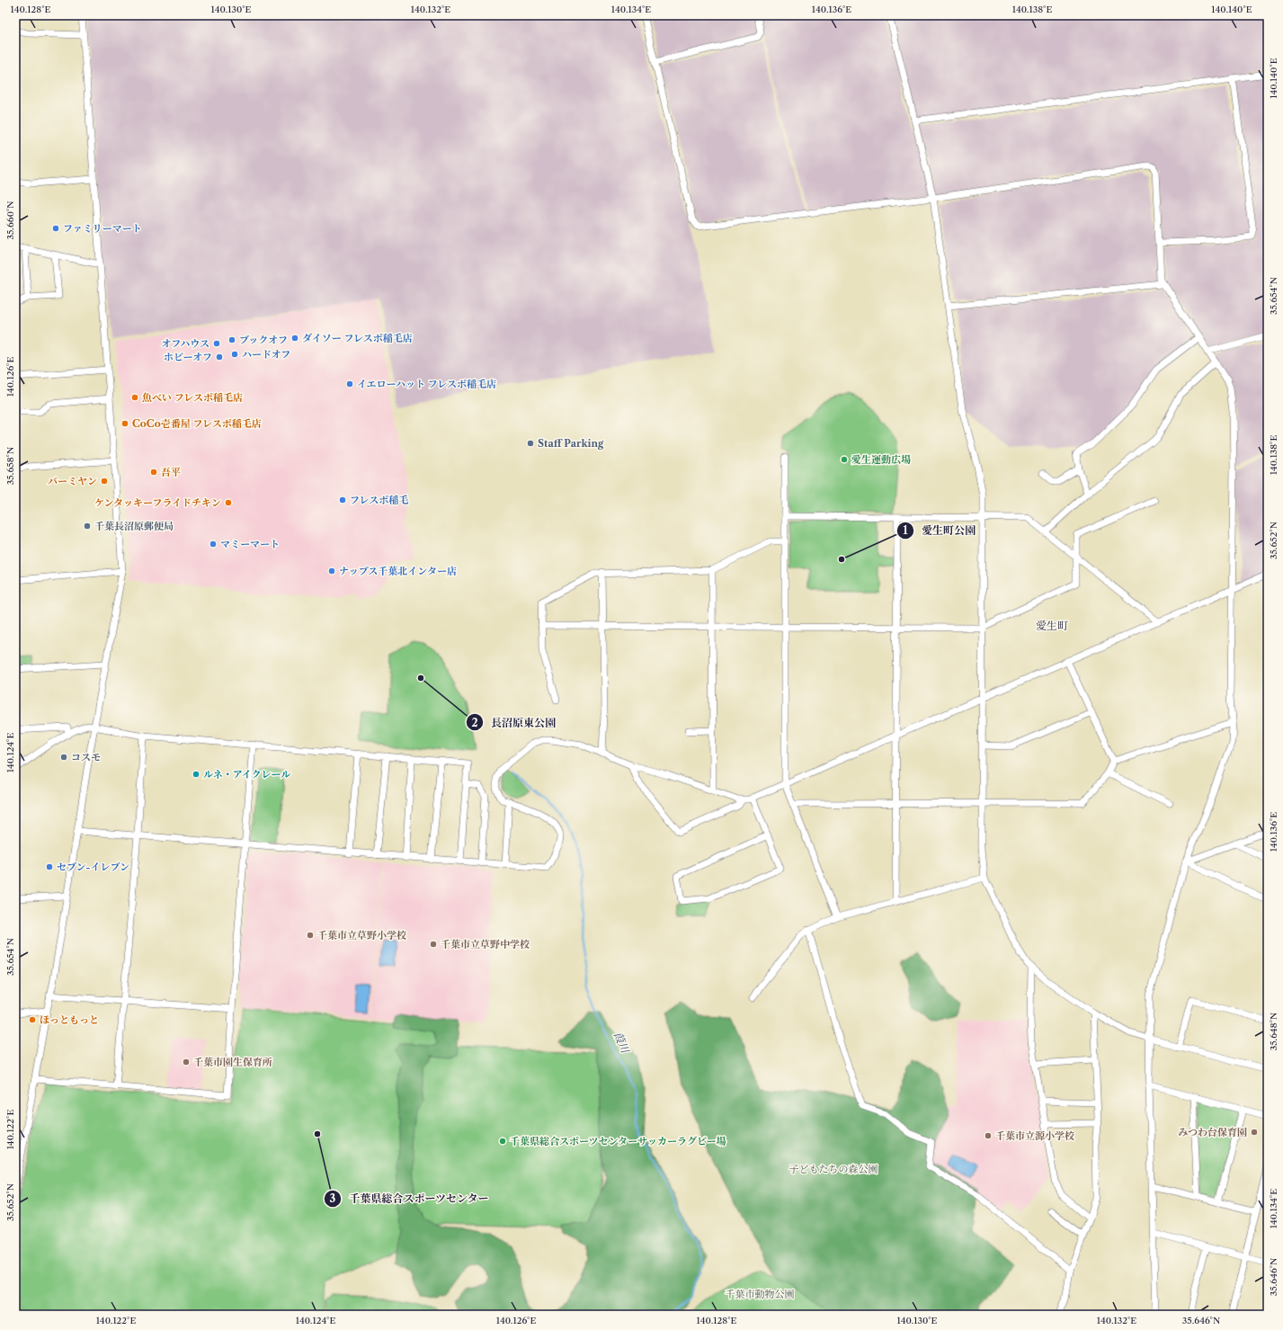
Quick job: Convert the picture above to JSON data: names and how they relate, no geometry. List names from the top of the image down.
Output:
{
  "districts": ["愛生町"],
  "water": ["葭川"],
  "parks": ["子どもたちの森公園", "千葉市動物公園"],
  "places": [
    "ファミリーマート",
    "ダイソー フレスポ稲毛店",
    "ブックオフ",
    "オフハウス",
    "ハードオフ",
    "ホビーオフ",
    "イエローハット フレスポ稲毛店",
    "魚べい フレスポ稲毛店",
    "CoCo壱番屋 フレスポ稲毛店",
    "Staff Parking",
    "愛生運動広場",
    "吾平",
    "バーミヤン",
    "フレスポ稲毛",
    "ケンタッキーフライドチキン",
    "千葉長沼原郵便局",
    "マミーマート",
    "愛生町公園",
    "ナップス千葉北インター店",
    "長沼原東公園",
    "コスモ",
    "ルネ・アイクレール",
    "セブン-イレブン",
    "千葉市立草野小学校",
    "千葉市立草野中学校",
    "ほっともっと",
    "千葉市園生保育所",
    "みつわ台保育園",
    "千葉県総合スポーツセンター",
    "千葉市立源小学校",
    "千葉県総合スポーツセンターサッカーラグビー場"
  ],
  "coordinates": [
    "140.128°E",
    "140.130°E",
    "140.132°E",
    "140.134°E",
    "140.136°E",
    "140.138°E",
    "140.140°E",
    "35.660°N",
    "35.654°N",
    "140.126°E",
    "35.658°N",
    "35.652°N",
    "140.124°E",
    "35.648°N",
    "140.122°E",
    "35.646°N"
  ]
}
